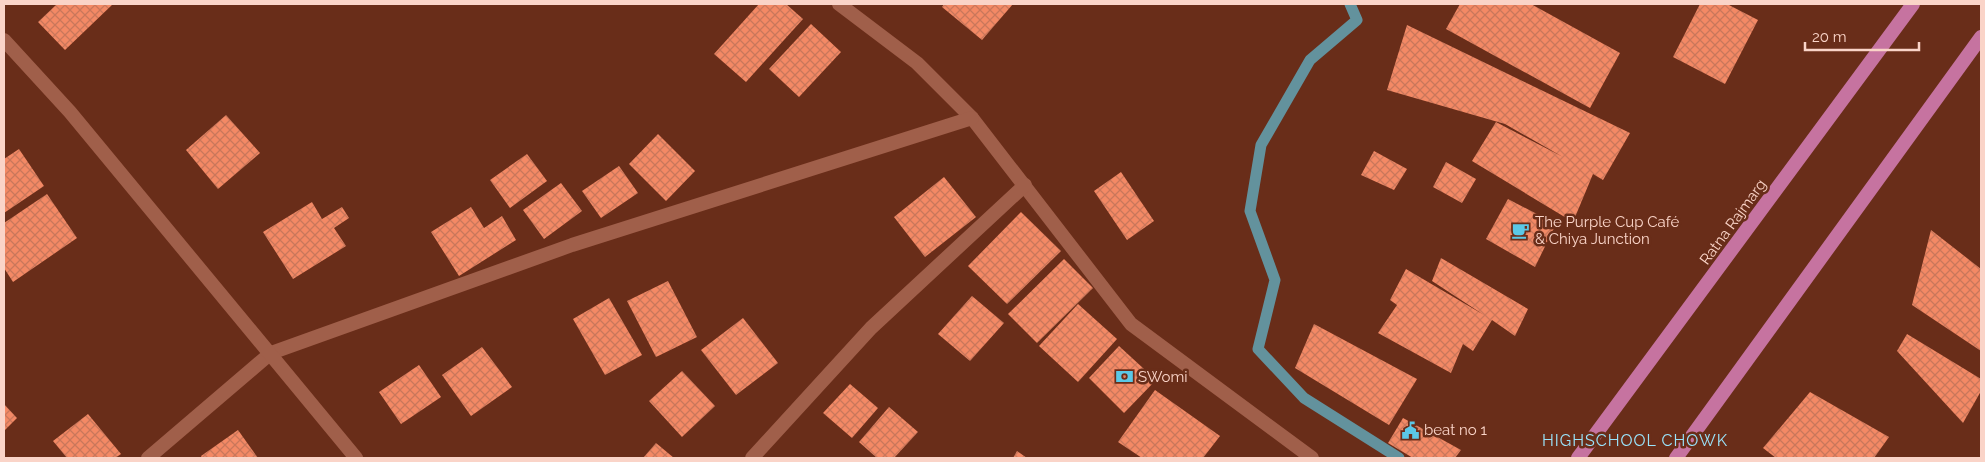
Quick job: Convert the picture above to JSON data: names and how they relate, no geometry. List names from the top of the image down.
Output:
{
  "streets": {
    "highway": ["Ratna Rajmarg"]
  },
  "districts": ["HIGHSCHOOL CHOWK"],
  "places": {
    "cafe": ["The Purple Cup Café & Chiya Junction"],
    "bank": ["SWomi"],
    "public building": ["beat no 1"]
  },
  "scale_bar": "20 m"
}
